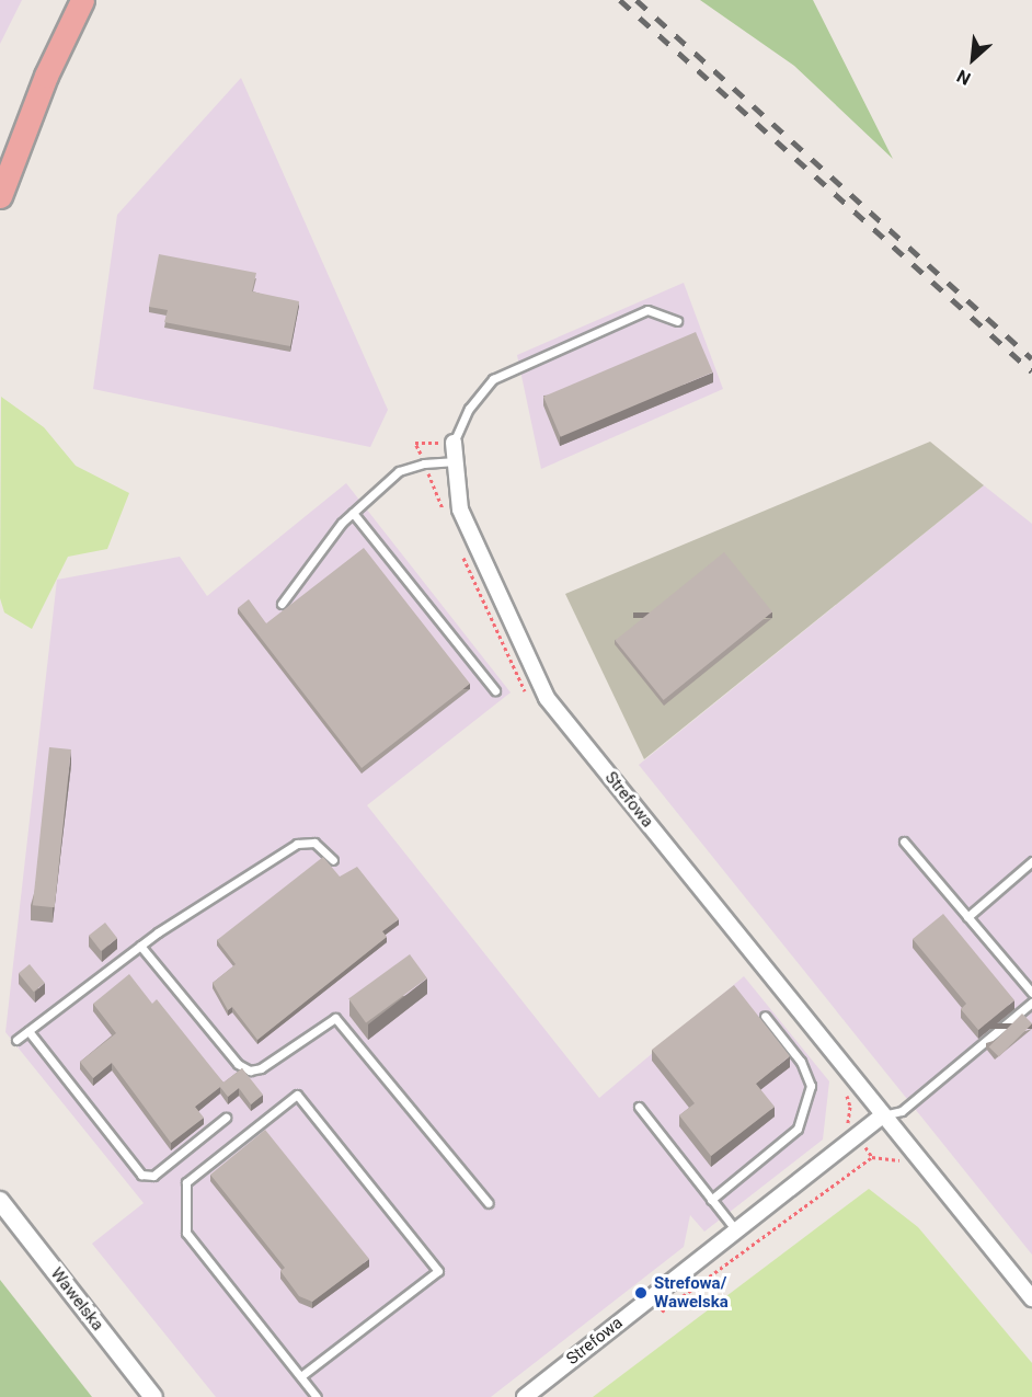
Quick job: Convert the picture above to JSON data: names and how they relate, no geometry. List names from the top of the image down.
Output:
{
  "streets": {
    "street": ["Strefowa", "Wawelska"]
  },
  "places": ["Strefowa/ Wawelska"],
  "north": "bottom left"
}
